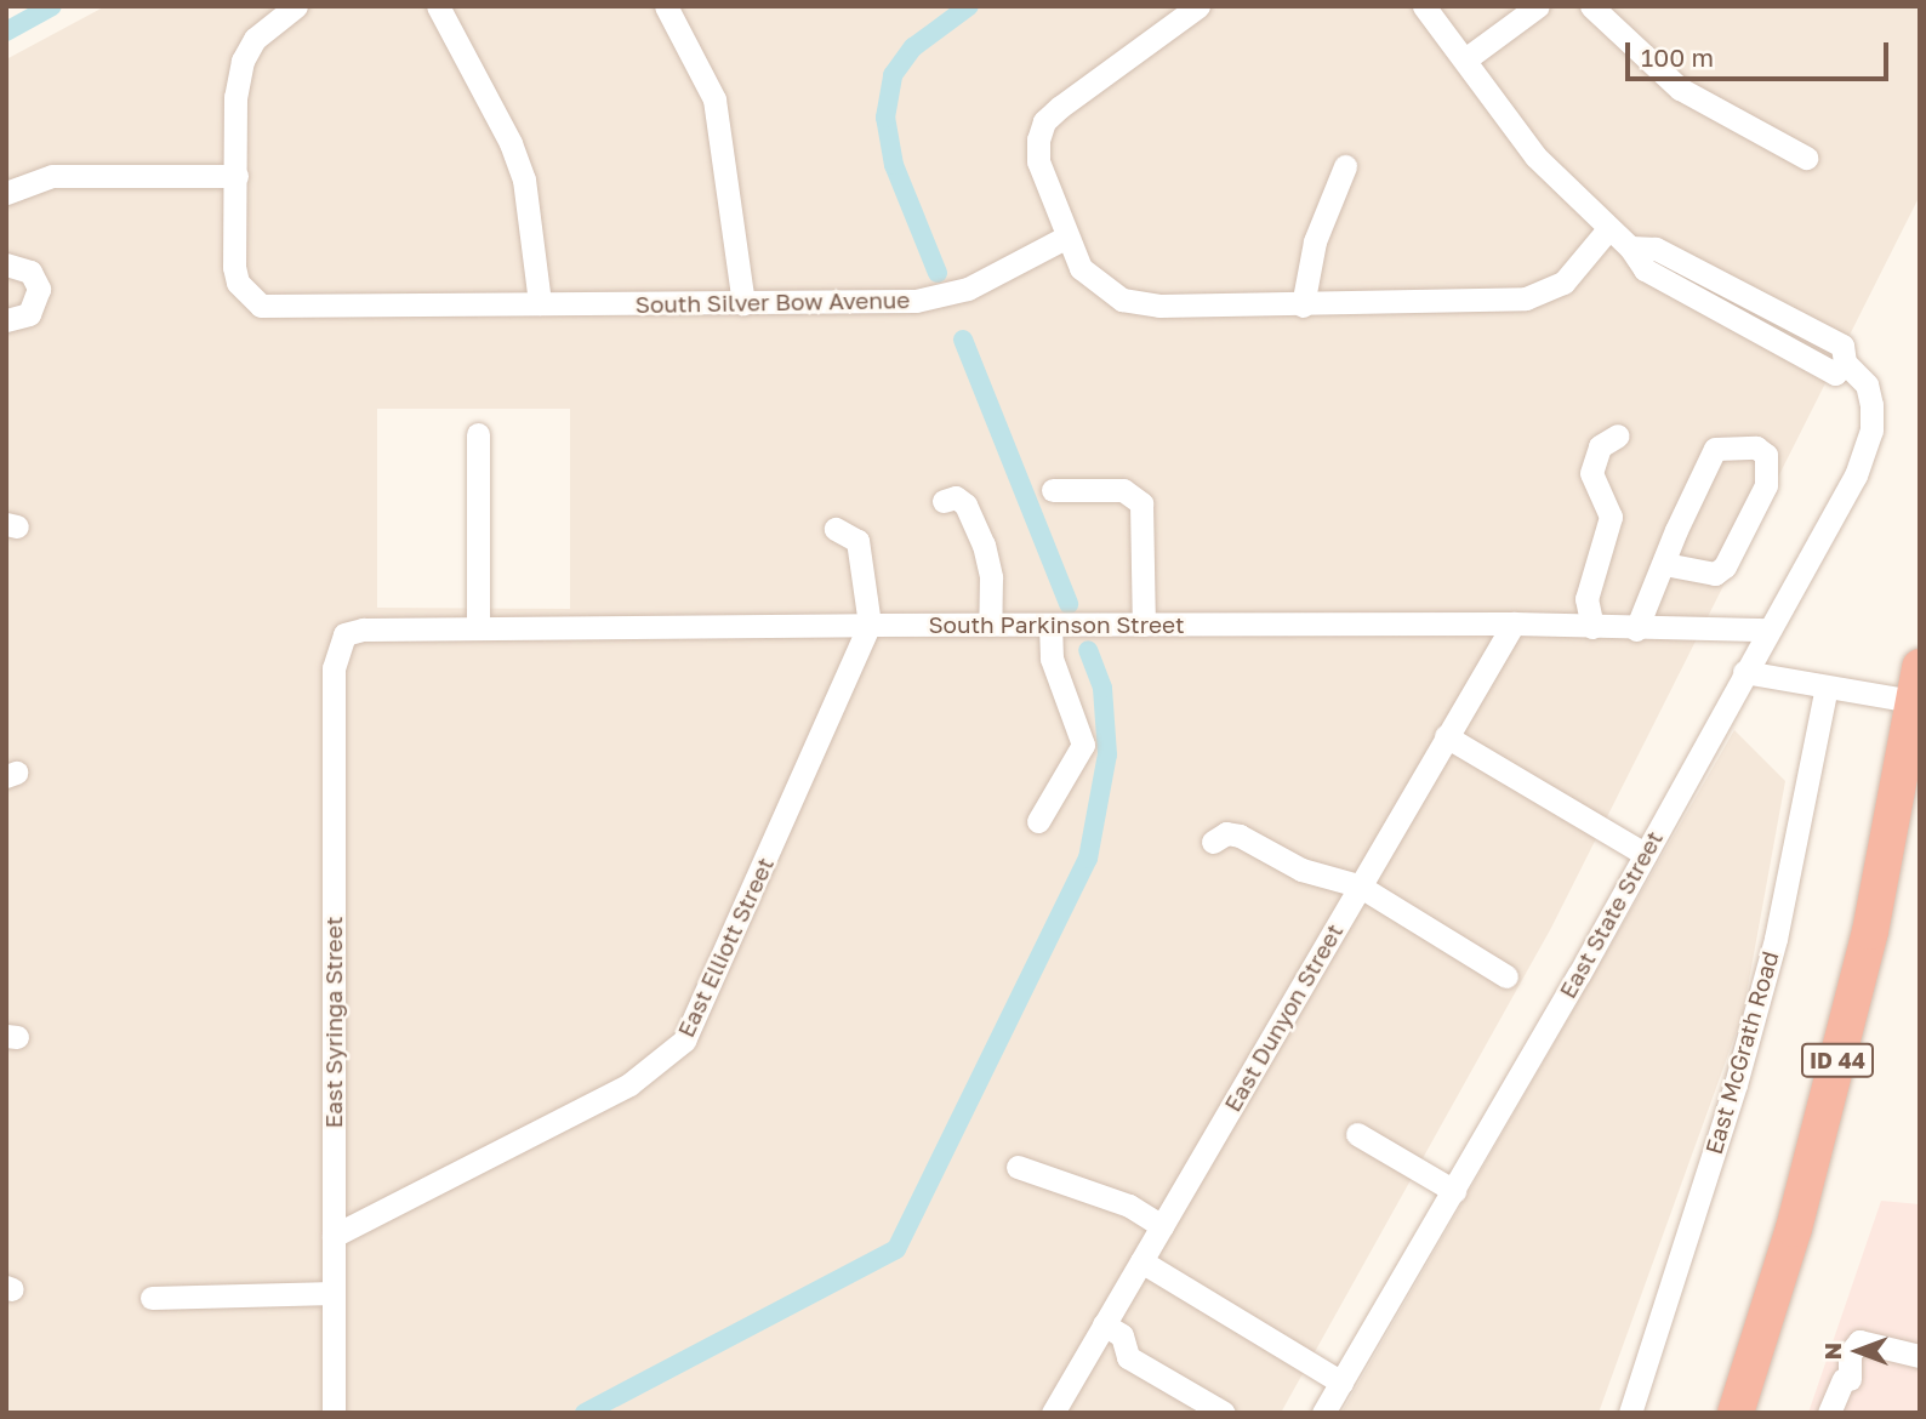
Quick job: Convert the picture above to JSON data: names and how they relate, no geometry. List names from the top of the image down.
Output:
{
  "streets": {
    "highway": ["ID 44"],
    "street": [
      "South Silver Bow Avenue",
      "South Parkinson Street",
      "East State Street",
      "East Elliott Street",
      "East Dunyon Street",
      "East Syringa Street",
      "East McGrath Road"
    ]
  },
  "crossings": [
    ["South Parkinson Street", "East State Street"],
    ["South Parkinson Street", "East Elliott Street"],
    ["South Parkinson Street", "East Dunyon Street"],
    ["South Parkinson Street", "East Syringa Street"],
    ["East Elliott Street", "East Syringa Street"]
  ],
  "scale_bar": "100 m",
  "north": "left"
}
